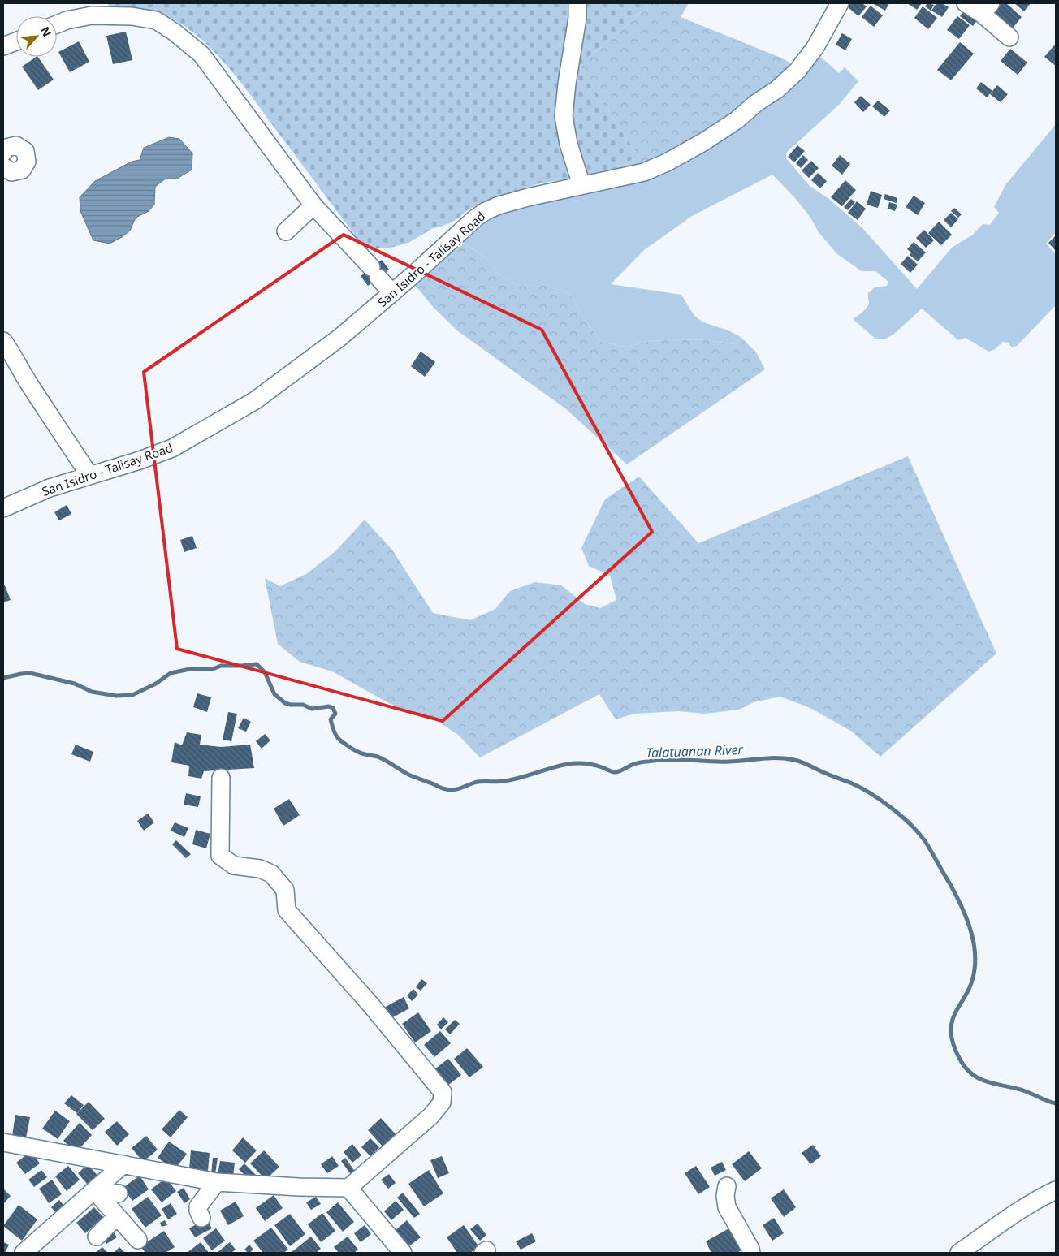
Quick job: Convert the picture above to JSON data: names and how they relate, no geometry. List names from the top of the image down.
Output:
{
  "streets": {
    "street": ["San Isidro - Talisay Road"]
  },
  "water": ["Talatuanan River"],
  "north": "top right"
}
